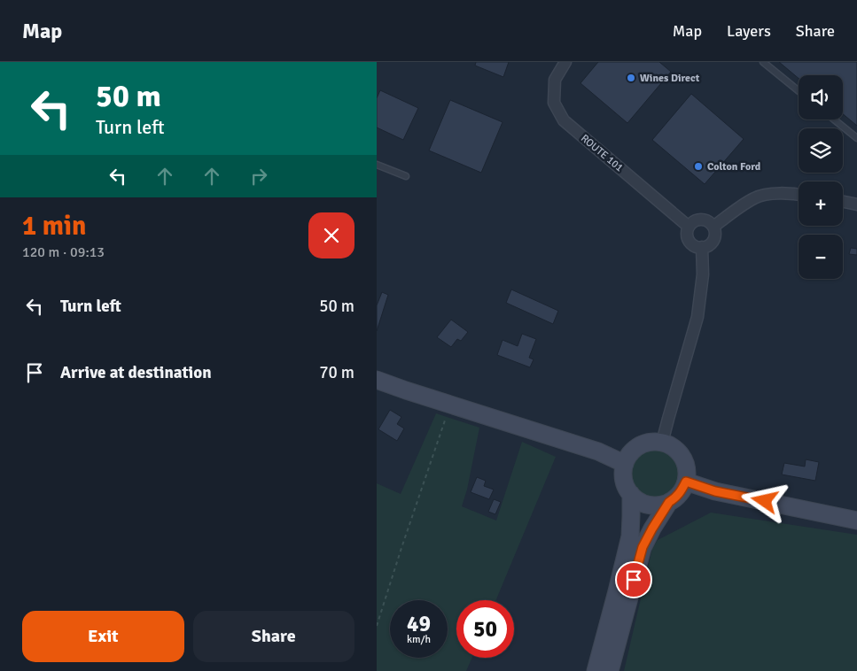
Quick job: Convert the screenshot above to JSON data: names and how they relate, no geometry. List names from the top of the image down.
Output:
{
  "streets": {
    "street": ["ROUTE 101"]
  },
  "places": ["Wines Direct", "Colton Ford"],
  "page": {
    "header": "Map",
    "nav": ["Map", "Layers", "Share"],
    "turn": ["50 m", "Turn left"],
    "map_buttons": ["+", "−"],
    "heading": ["1 min", "120 m · 09:13"],
    "list": [
      {
        "name": "Turn left",
        "value": "50 m"
      },
      {
        "name": "Arrive at destination",
        "value": "70 m"
      }
    ],
    "speed": "49 km/h",
    "limit": "50",
    "buttons": ["Exit", "Share"]
  }
}
